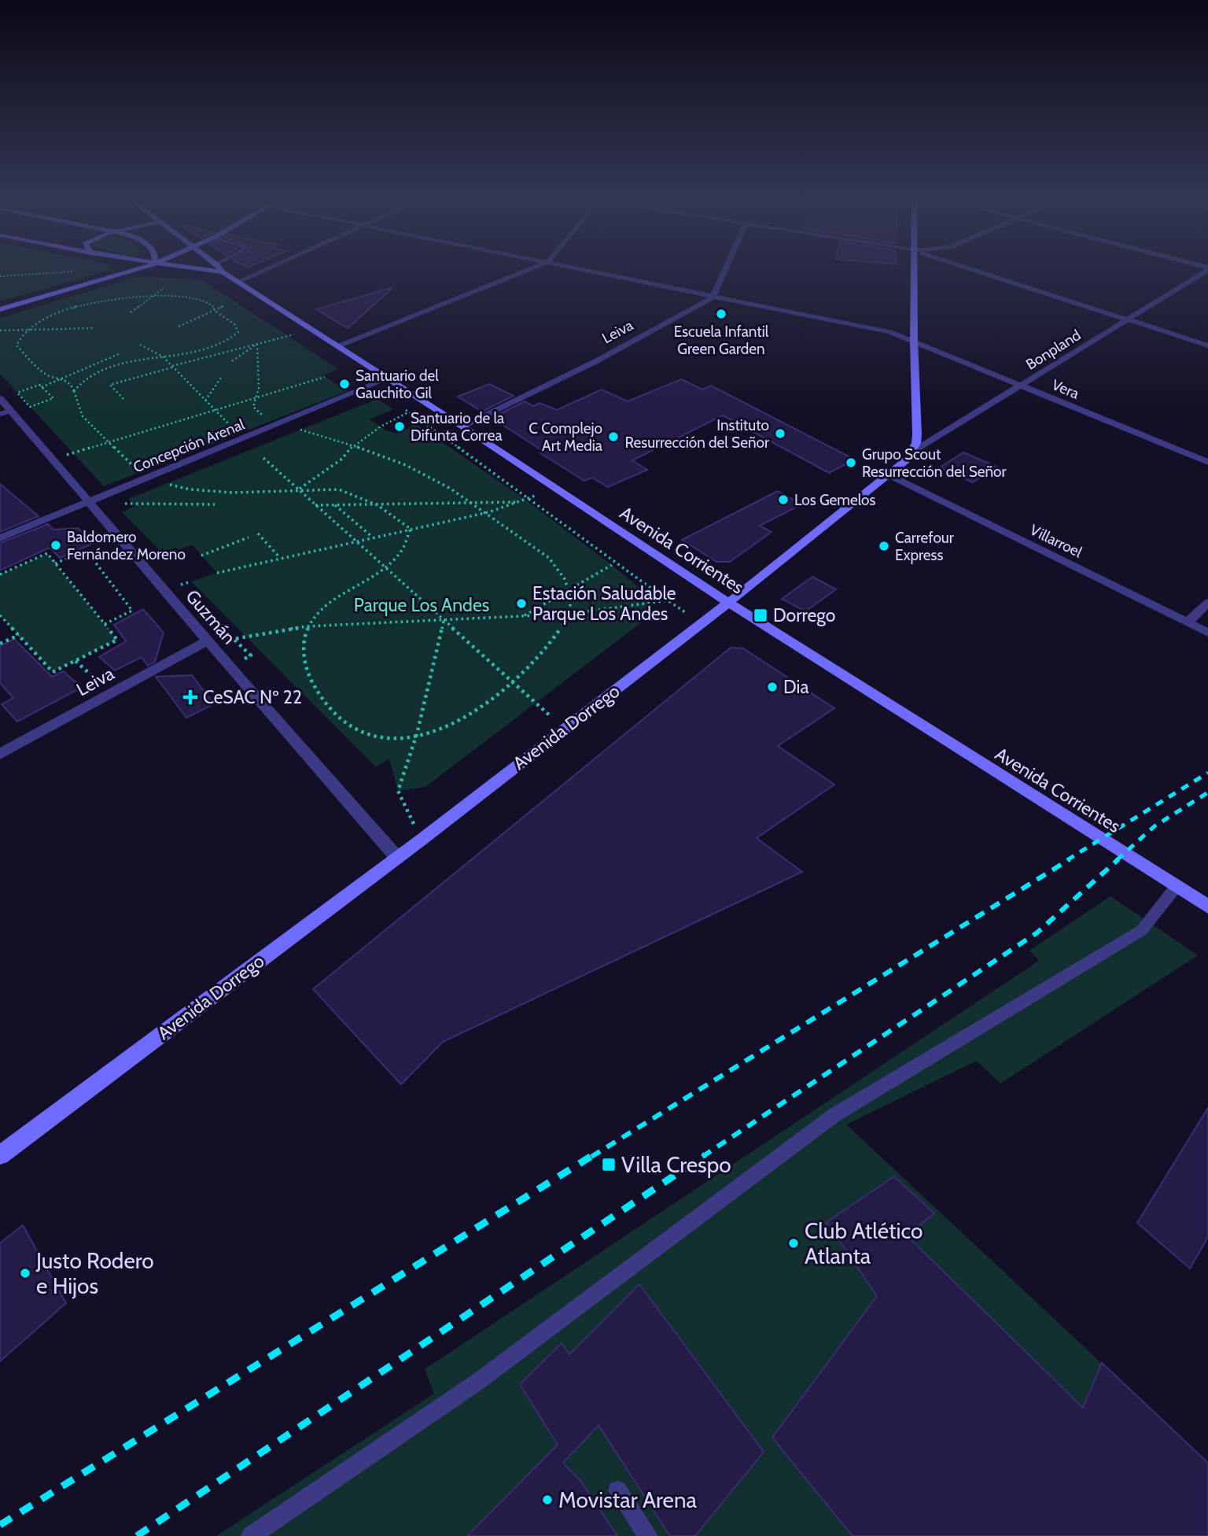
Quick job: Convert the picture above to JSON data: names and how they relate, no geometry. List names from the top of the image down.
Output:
{
  "streets": {
    "main road": ["Avenida Corrientes", "Avenida Dorrego"],
    "street": [
      "Leiva",
      "Bonpland",
      "Vera",
      "Concepción Arenal",
      "Villarroel",
      "Guzmán"
    ]
  },
  "crossings": [
    ["Leiva", "Vera"],
    ["Leiva", "Avenida Corrientes"],
    ["Leiva", "Guzmán"],
    ["Bonpland", "Vera"],
    ["Bonpland", "Avenida Dorrego"],
    ["Concepción Arenal", "Avenida Corrientes"],
    ["Concepción Arenal", "Guzmán"],
    ["Villarroel", "Avenida Dorrego"],
    ["Avenida Corrientes", "Avenida Dorrego"],
    ["Guzmán", "Avenida Dorrego"]
  ],
  "parks": ["Parque Los Andes"],
  "places": {
    "other": [
      "Escuela Infantil Green Garden",
      "Santuario del Gauchito Gil",
      "Santuario de la Difunta Correa",
      "Instituto Resurrección del Señor",
      "C Complejo Art Media",
      "Grupo Scout Resurrección del Señor",
      "Los Gemelos",
      "Baldomero Fernández Moreno",
      "Carrefour Express",
      "Estación Saludable Parque Los Andes",
      "Dia",
      "Club Atlético Atlanta",
      "Justo Rodero e Hijos",
      "Movistar Arena"
    ],
    "transit": ["Dorrego", "Villa Crespo"],
    "health": ["CeSAC Nº 22"]
  }
}
